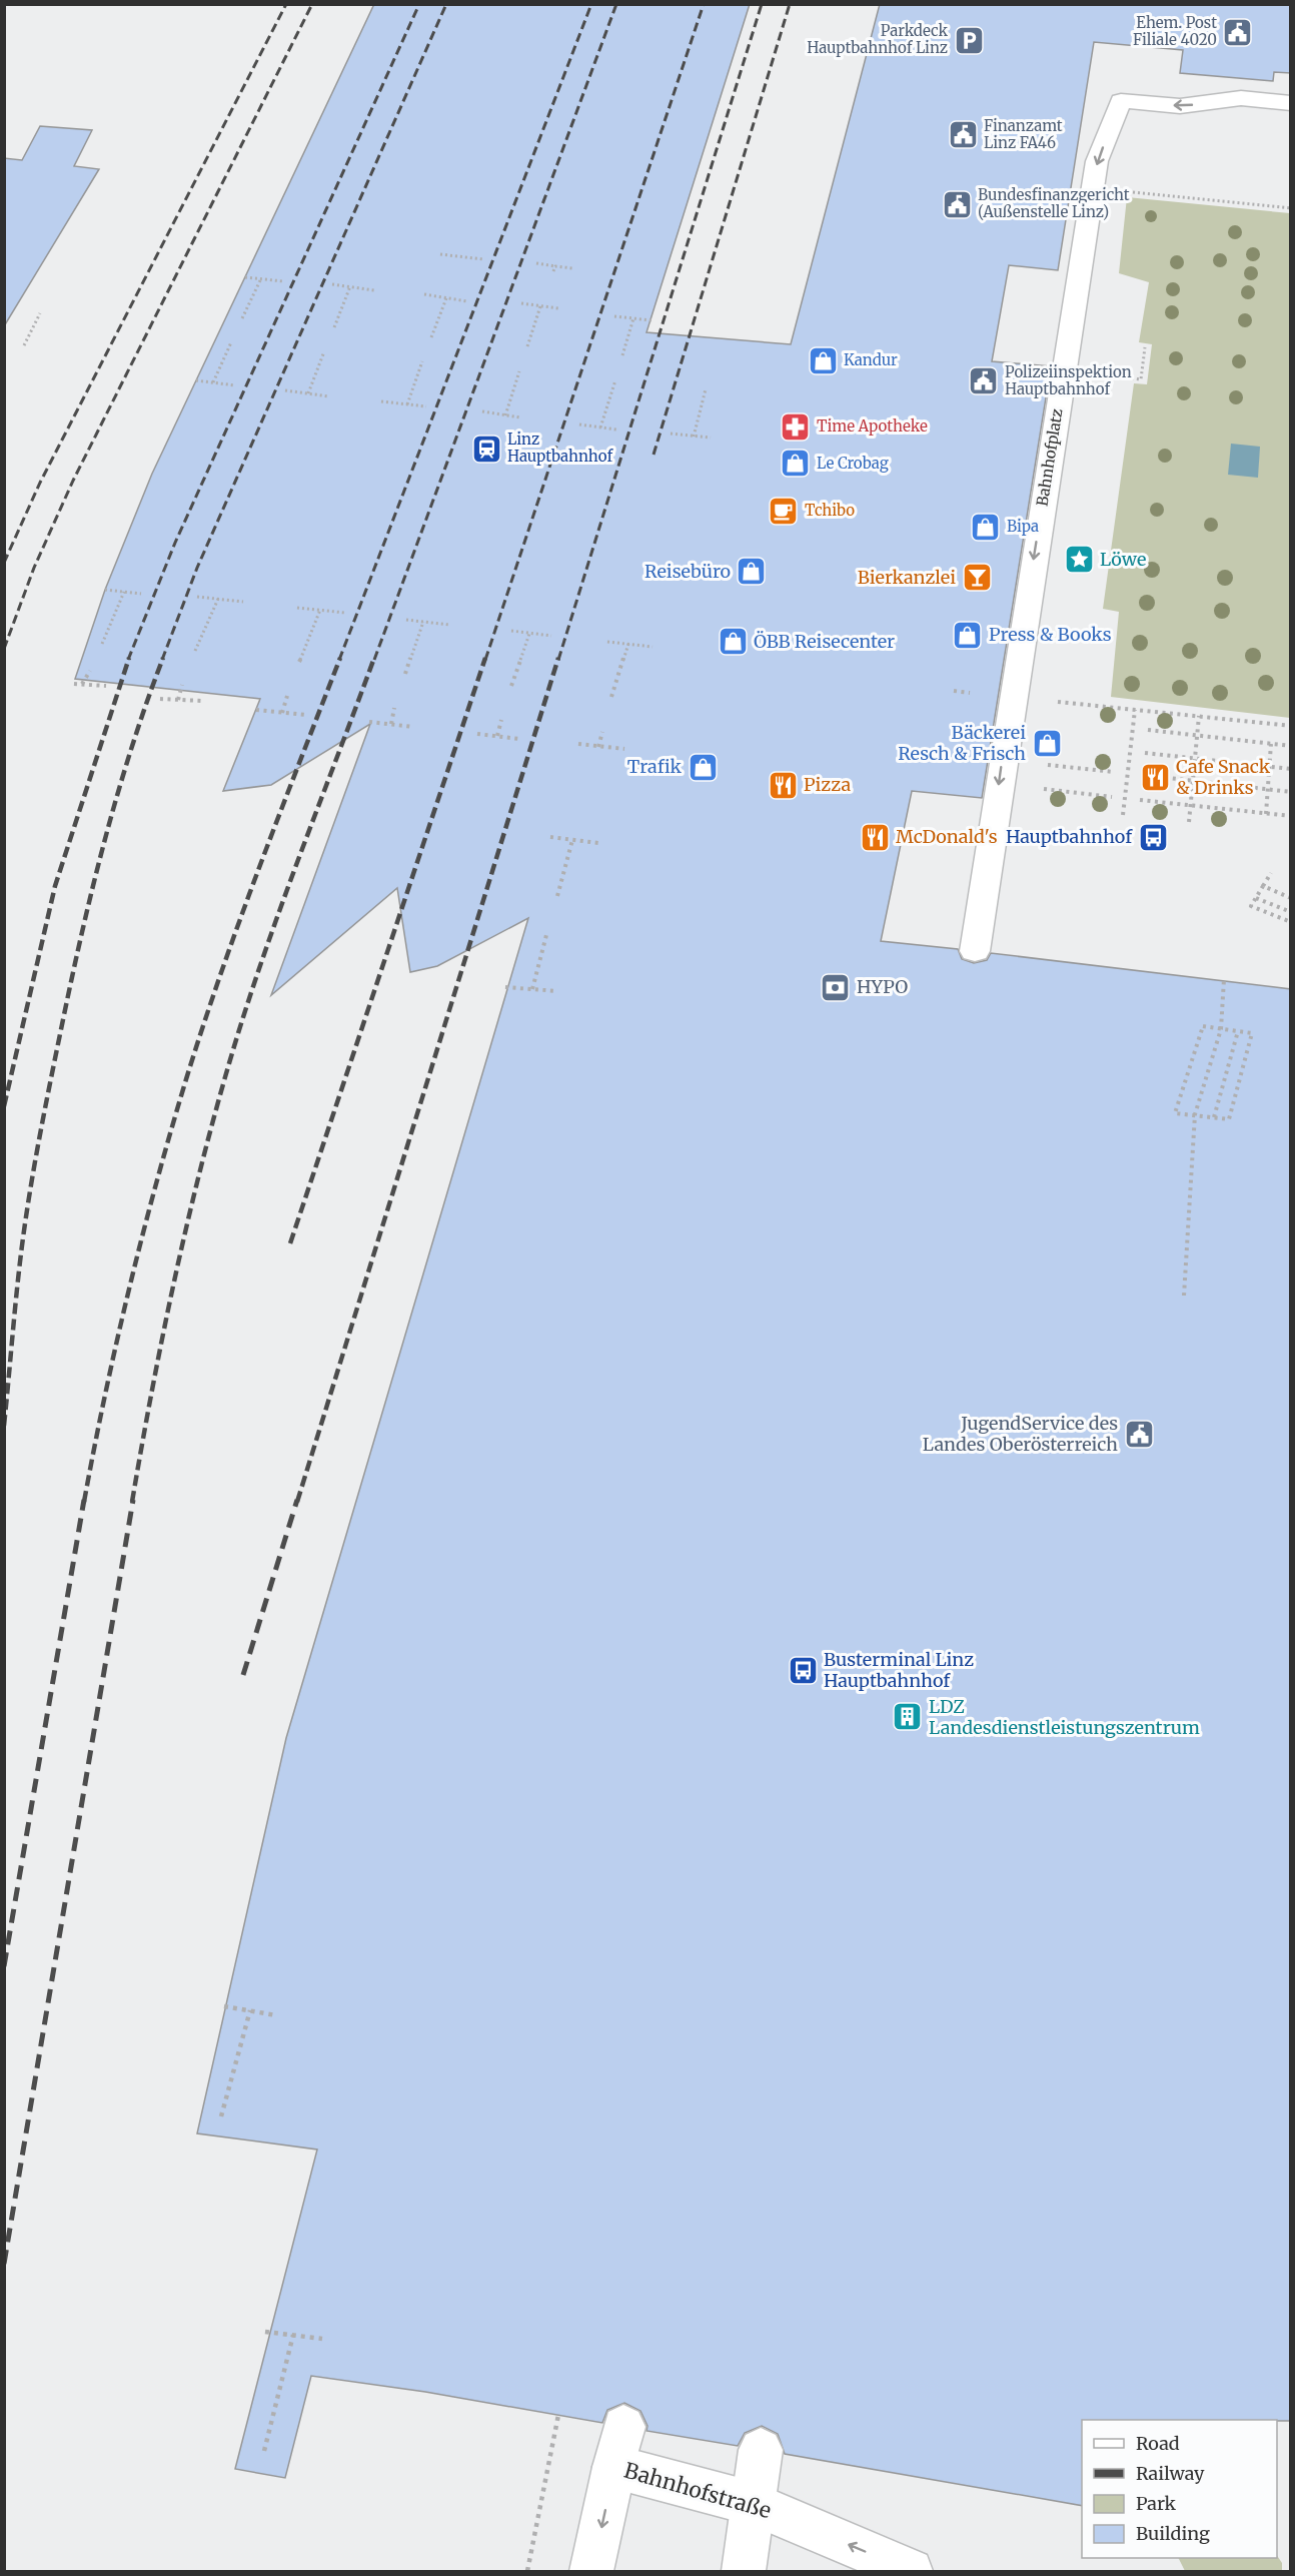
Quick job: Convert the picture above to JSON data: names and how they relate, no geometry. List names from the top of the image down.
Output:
{
  "streets": {
    "street": ["Bahnhofplatz", "Bahnhofstraße"]
  },
  "one_way": ["Bahnhofplatz"],
  "places": {
    "public building": [
      "Ehem. Post Filiale 4020",
      "Finanzamt Linz FA46",
      "Bundesfinanzgericht (Außenstelle Linz)",
      "Polizeiinspektion Hauptbahnhof",
      "JugendService des Landes Oberösterreich"
    ],
    "parking": ["Parkdeck Hauptbahnhof Linz"],
    "shop": [
      "Kandur",
      "Le Crobag",
      "Bipa",
      "Reisebüro",
      "Press & Books",
      "ÖBB Reisecenter",
      "Bäckerei Resch & Frisch",
      "Trafik"
    ],
    "pharmacy": ["Time Apotheke"],
    "station": ["Linz Hauptbahnhof"],
    "cafe": ["Tchibo"],
    "place": ["Löwe"],
    "bar": ["Bierkanzlei"],
    "restaurant": ["Cafe Snack & Drinks", "Pizza", "McDonald's"],
    "bus stop": ["Hauptbahnhof", "Busterminal Linz Hauptbahnhof"],
    "bank": ["HYPO"],
    "building": ["LDZ Landesdienstleistungszentrum"]
  },
  "legend": [
    "Road",
    "Railway",
    "Park",
    "Building"
  ]
}
